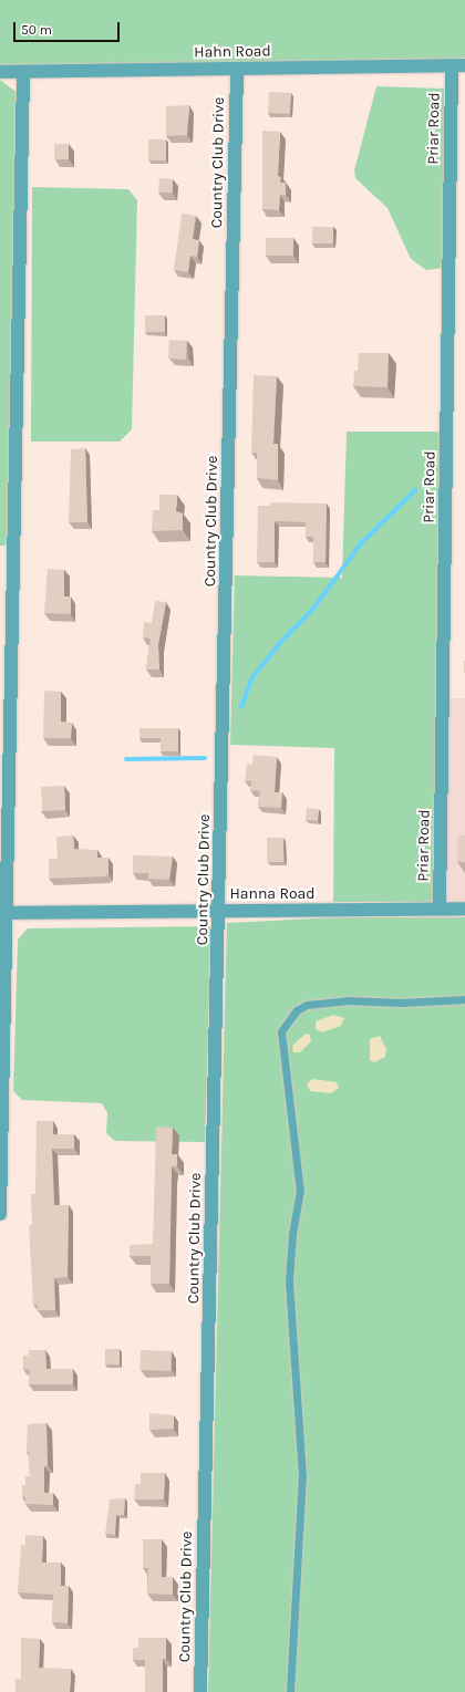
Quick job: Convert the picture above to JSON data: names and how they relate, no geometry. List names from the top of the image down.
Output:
{
  "streets": {
    "street": [
      "Hahn Road",
      "Priar Road",
      "Country Club Drive",
      "Hanna Road"
    ]
  },
  "crossings": [
    ["Hahn Road", "Priar Road"],
    ["Hahn Road", "Country Club Drive"],
    ["Priar Road", "Hanna Road"],
    ["Country Club Drive", "Hanna Road"]
  ],
  "scale_bar": "50 m"
}
